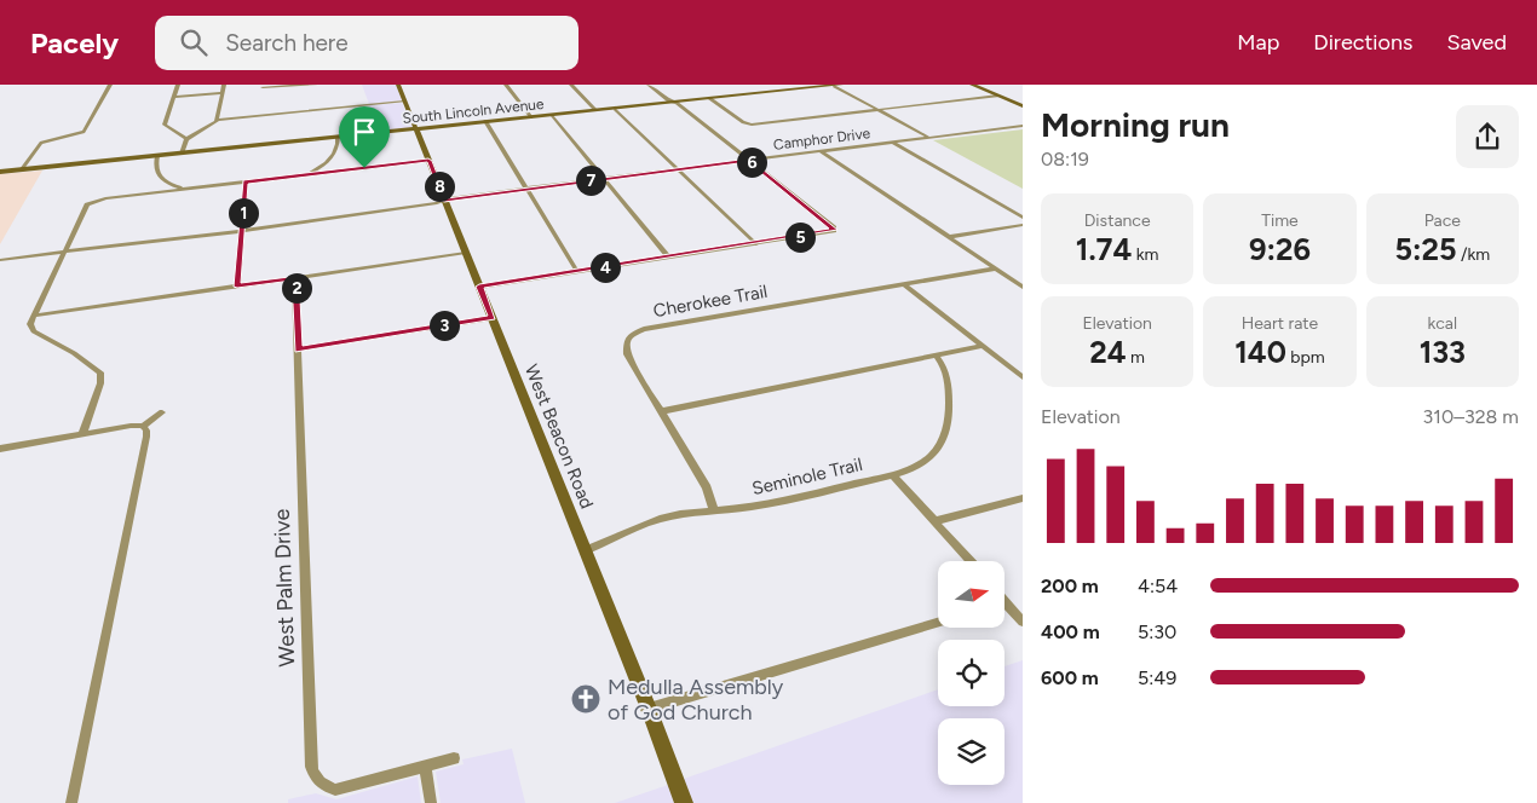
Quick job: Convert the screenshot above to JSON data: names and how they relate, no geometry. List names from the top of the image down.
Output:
{
  "streets": {
    "street": [
      "South Lincoln Avenue",
      "Camphor Drive",
      "Cherokee Trail",
      "West Beacon Road",
      "Seminole Trail",
      "West Palm Drive"
    ]
  },
  "crossings": [
    ["South Lincoln Avenue", "West Beacon Road"],
    ["Camphor Drive", "West Beacon Road"],
    ["Cherokee Trail", "Seminole Trail"],
    ["West Beacon Road", "Seminole Trail"]
  ],
  "places": {
    "church": ["Medulla Assembly of God Church"]
  },
  "north": "right",
  "page": {
    "header": "Pacely",
    "search": "Search here",
    "nav": ["Map", "Directions", "Saved"],
    "heading": ["Morning run", "08:19"],
    "pins": [
      "6",
      "7",
      "8",
      "1",
      "5",
      "4",
      "2",
      "3"
    ],
    "stats": [
      ["Distance", "1.74 km"],
      ["Time", "9:26"],
      ["Pace", "5:25 /km"],
      ["Elevation", "24 m"],
      ["Heart rate", "140 bpm"],
      ["kcal", "133"]
    ],
    "chart": ["Elevation", "310–328 m"],
    "list": [
      {
        "name": "200 m",
        "note": "4:54"
      },
      {
        "name": "400 m",
        "note": "5:30"
      },
      {
        "name": "600 m",
        "note": "5:49"
      }
    ]
  }
}
